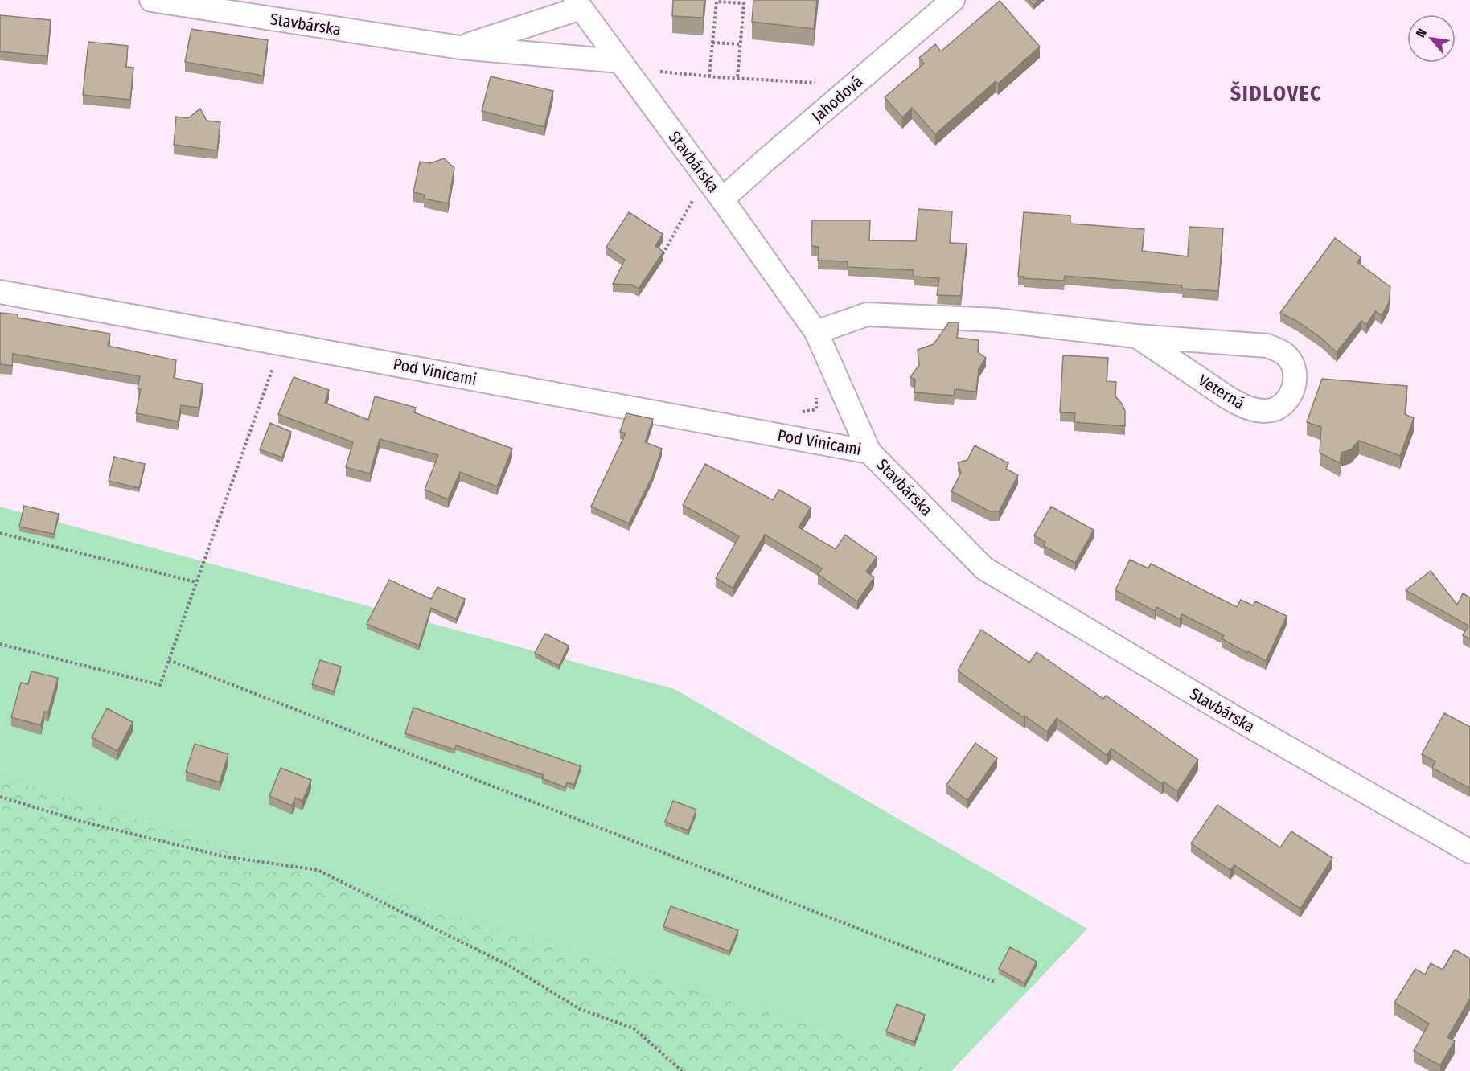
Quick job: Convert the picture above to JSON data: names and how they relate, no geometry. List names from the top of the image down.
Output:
{
  "streets": {
    "street": [
      "Stavbárska",
      "Jahodová",
      "Pod Vinicami",
      "Veterná"
    ]
  },
  "crossings": [
    ["Stavbárska", "Jahodová"],
    ["Stavbárska", "Pod Vinicami"],
    ["Stavbárska", "Veterná"]
  ],
  "districts": ["ŠIDLOVEC"],
  "north": "top left"
}
